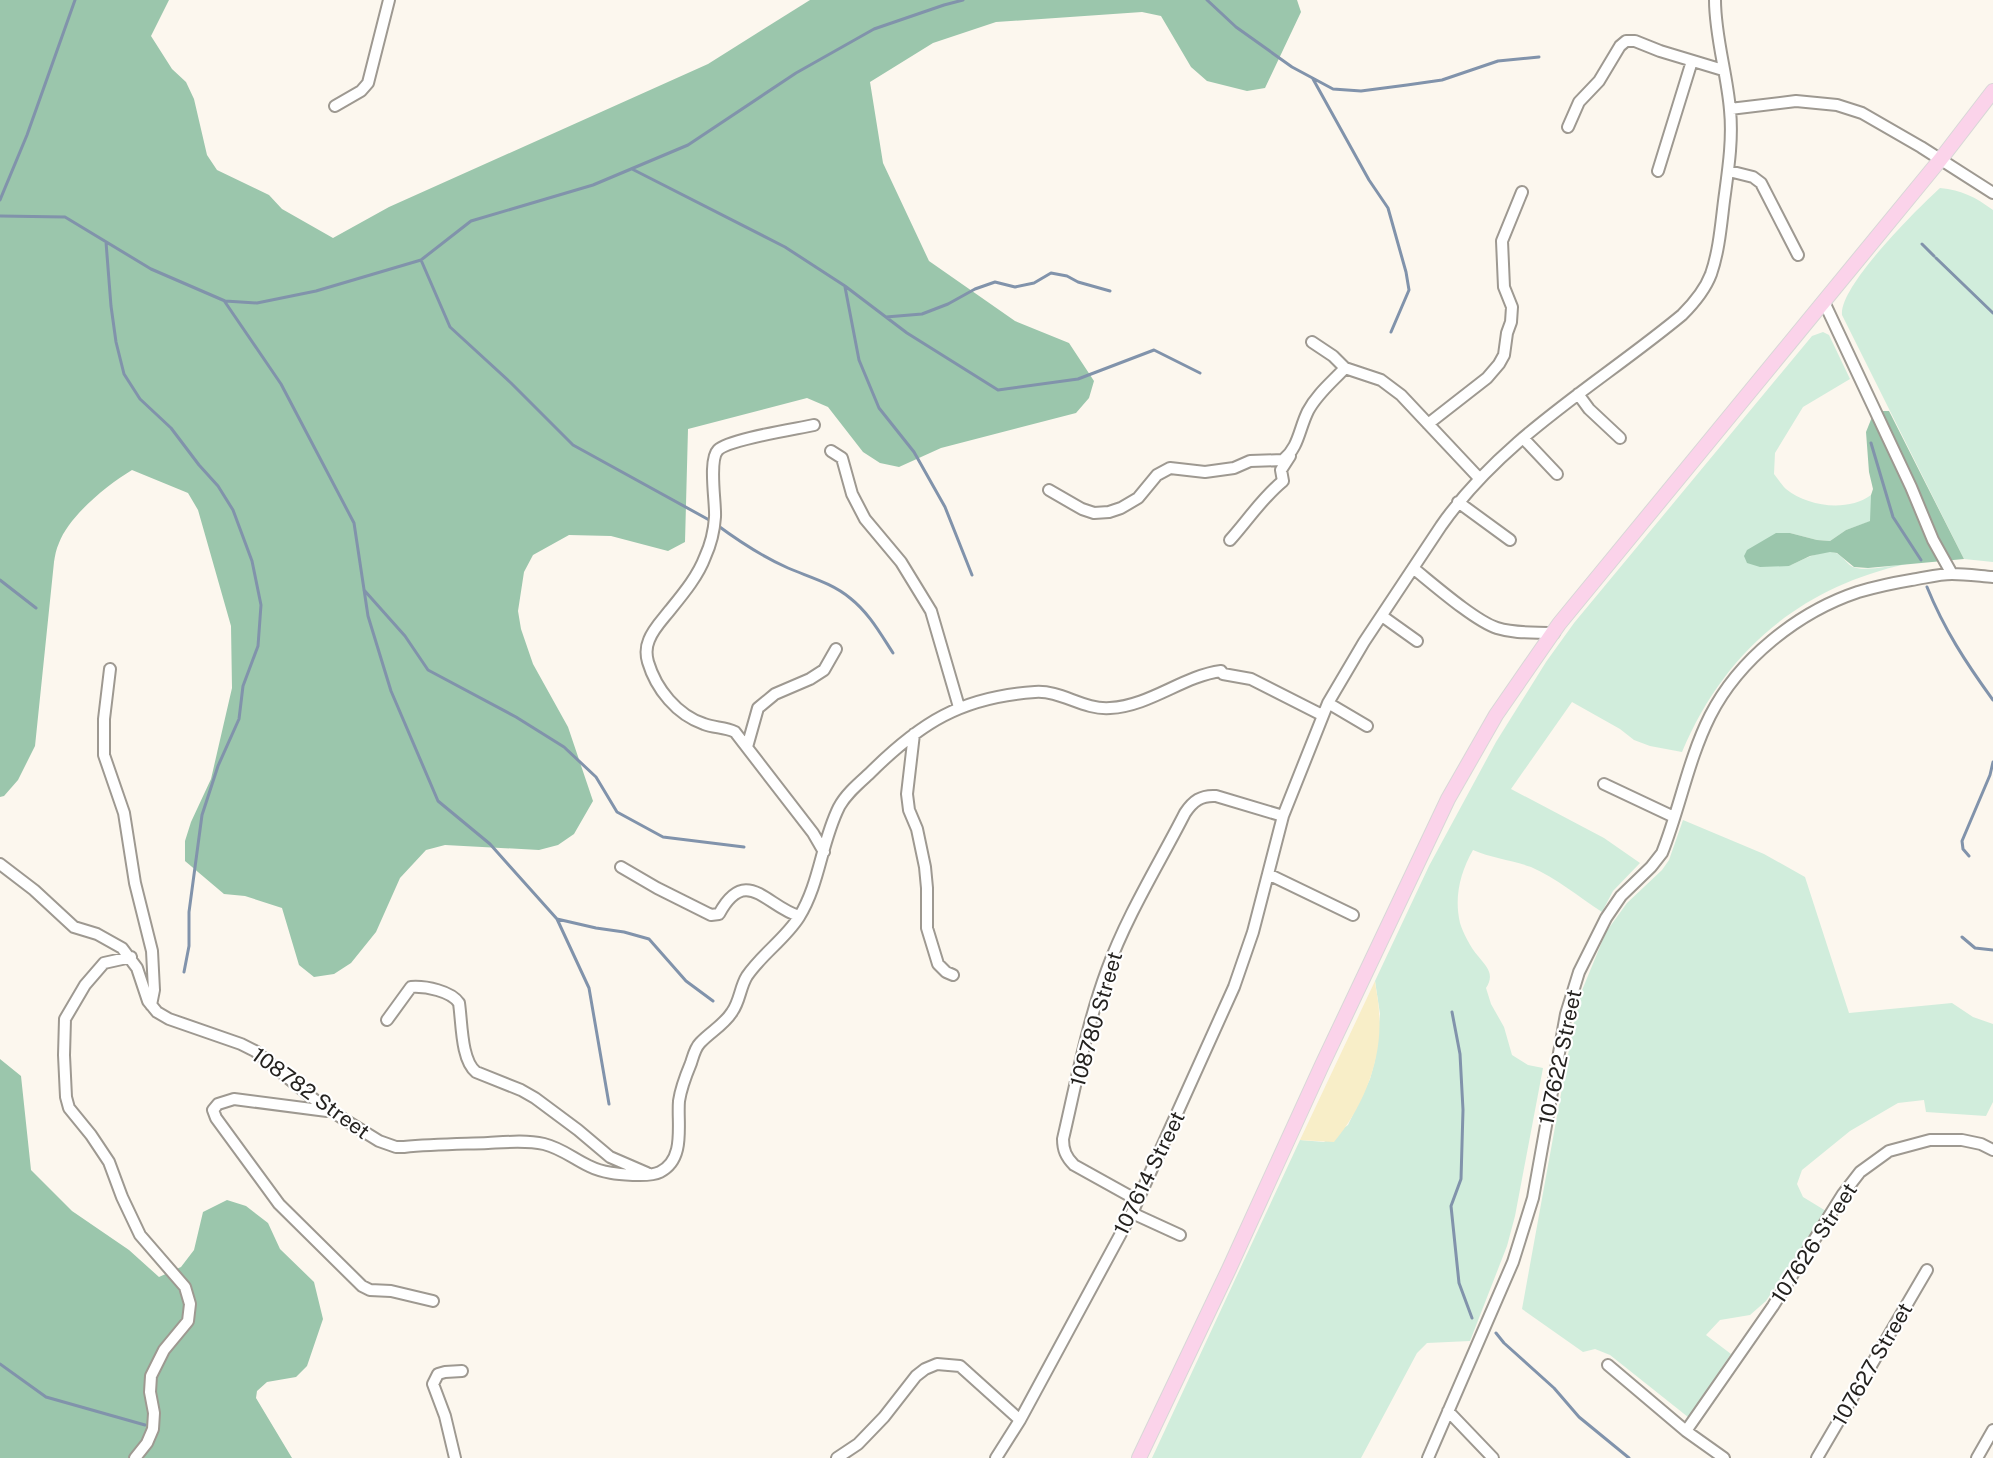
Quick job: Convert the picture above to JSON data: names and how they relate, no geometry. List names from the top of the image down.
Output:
{
  "streets": {
    "street": [
      "108780 Street",
      "107622 Street",
      "108782 Street",
      "107614 Street",
      "107626 Street",
      "107627 Street"
    ]
  },
  "crossings": [
    ["108780 Street", "107614 Street"]
  ]
}
